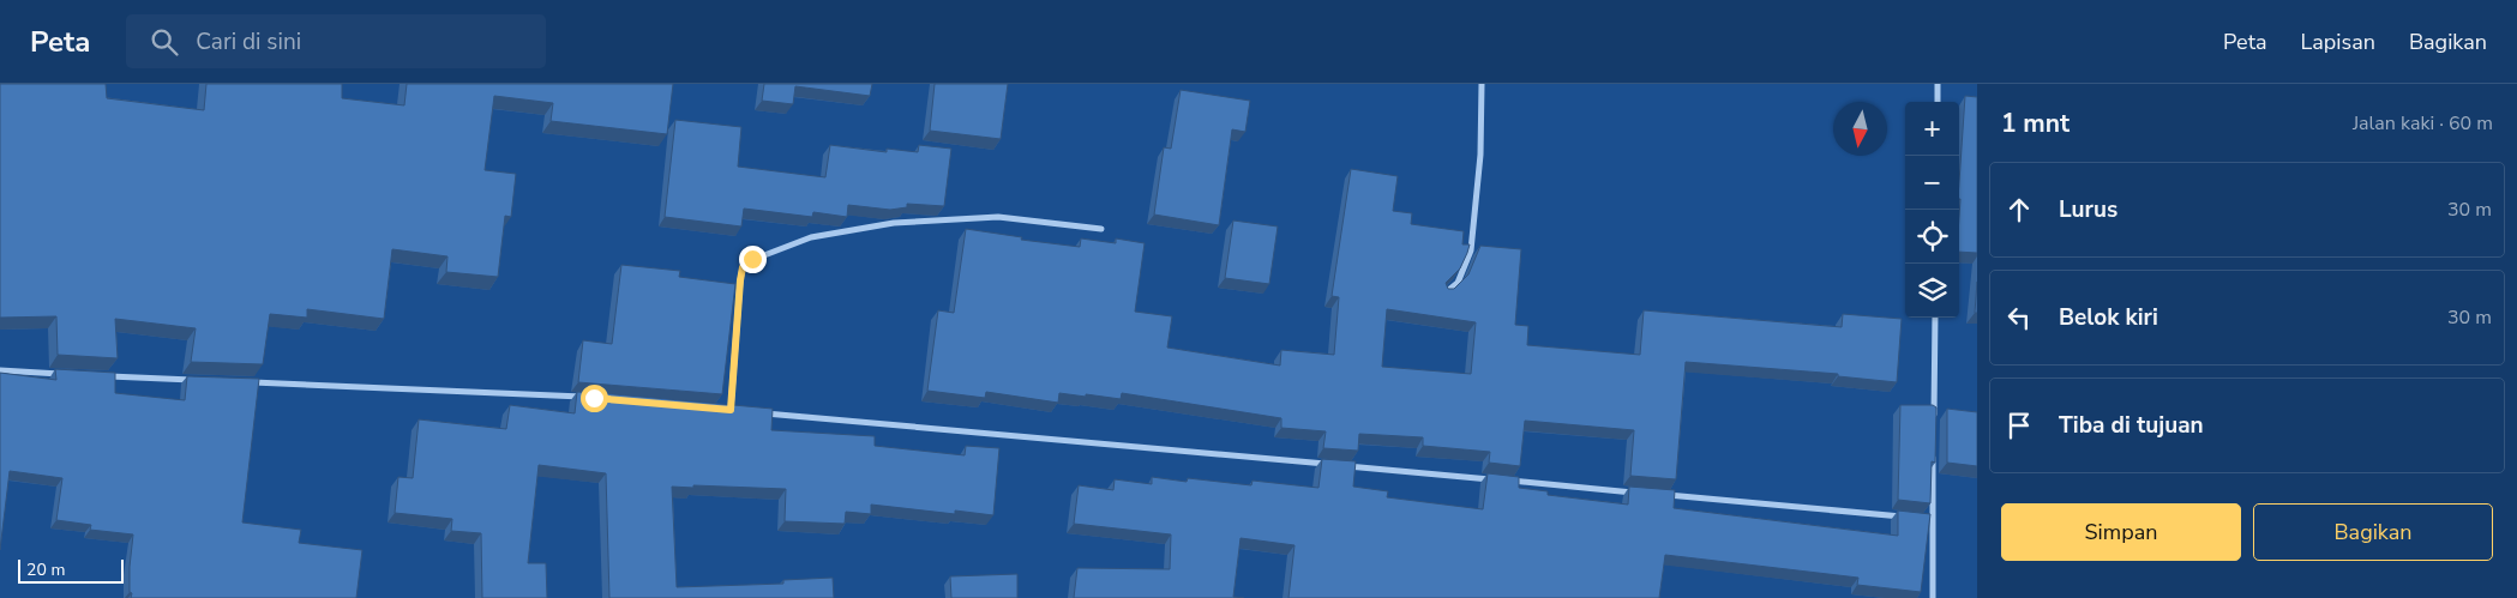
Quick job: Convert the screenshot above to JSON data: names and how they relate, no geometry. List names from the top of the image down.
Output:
{
  "scale_bar": "20 m",
  "north": "bottom",
  "page": {
    "header": "Peta",
    "search": "Cari di sini",
    "nav": ["Peta", "Lapisan", "Bagikan"],
    "heading": ["1 mnt", "Jalan kaki · 60 m"],
    "map_buttons": ["+", "−"],
    "list": [
      ["Lurus", "30 m"],
      ["Belok kiri", "30 m"],
      "Tiba di tujuan"
    ],
    "buttons": ["Simpan", "Bagikan"],
    "scale": "20 m"
  }
}
